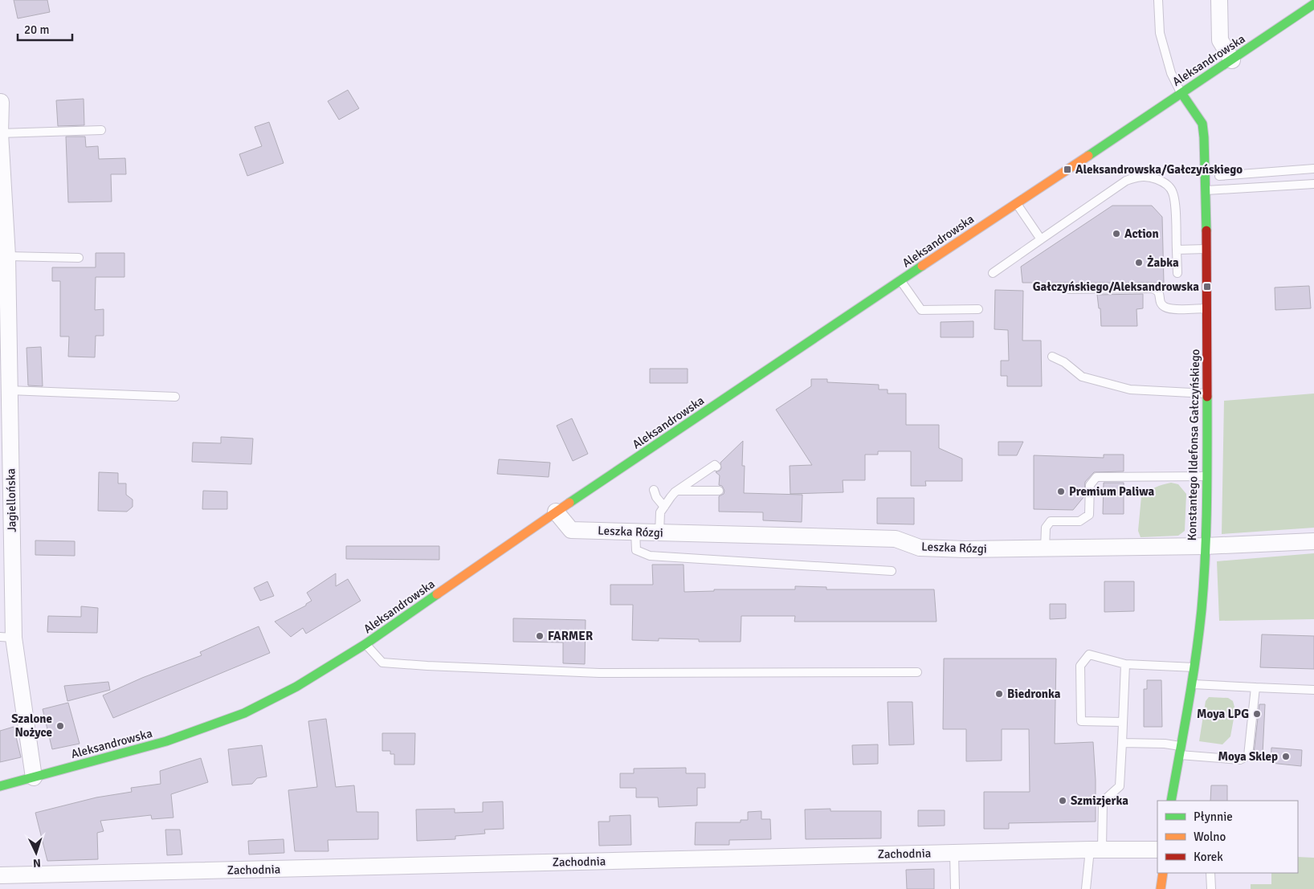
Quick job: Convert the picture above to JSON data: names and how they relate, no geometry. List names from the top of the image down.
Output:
{
  "streets": {
    "main road": ["Aleksandrowska", "Konstantego Ildefonsa Gałczyńskiego"],
    "street": ["Jagiellońska", "Leszka Rózgi", "Zachodnia"]
  },
  "crossings": [
    ["Aleksandrowska", "Konstantego Ildefonsa Gałczyńskiego"],
    ["Aleksandrowska", "Jagiellońska"],
    ["Aleksandrowska", "Leszka Rózgi"],
    ["Konstantego Ildefonsa Gałczyńskiego", "Leszka Rózgi"]
  ],
  "places": {
    "transit": ["Aleksandrowska/Gałczyńskiego", "Gałczyńskiego/Aleksandrowska"],
    "other": [
      "Action",
      "Żabka",
      "Premium Paliwa",
      "FARMER",
      "Biedronka",
      "Moya LPG",
      "Szalone Nożyce",
      "Moya Sklep",
      "Szmizjerka"
    ]
  },
  "legend": ["Płynnie", "Wolno", "Korek"],
  "scale_bar": "20 m",
  "north": "bottom"
}
